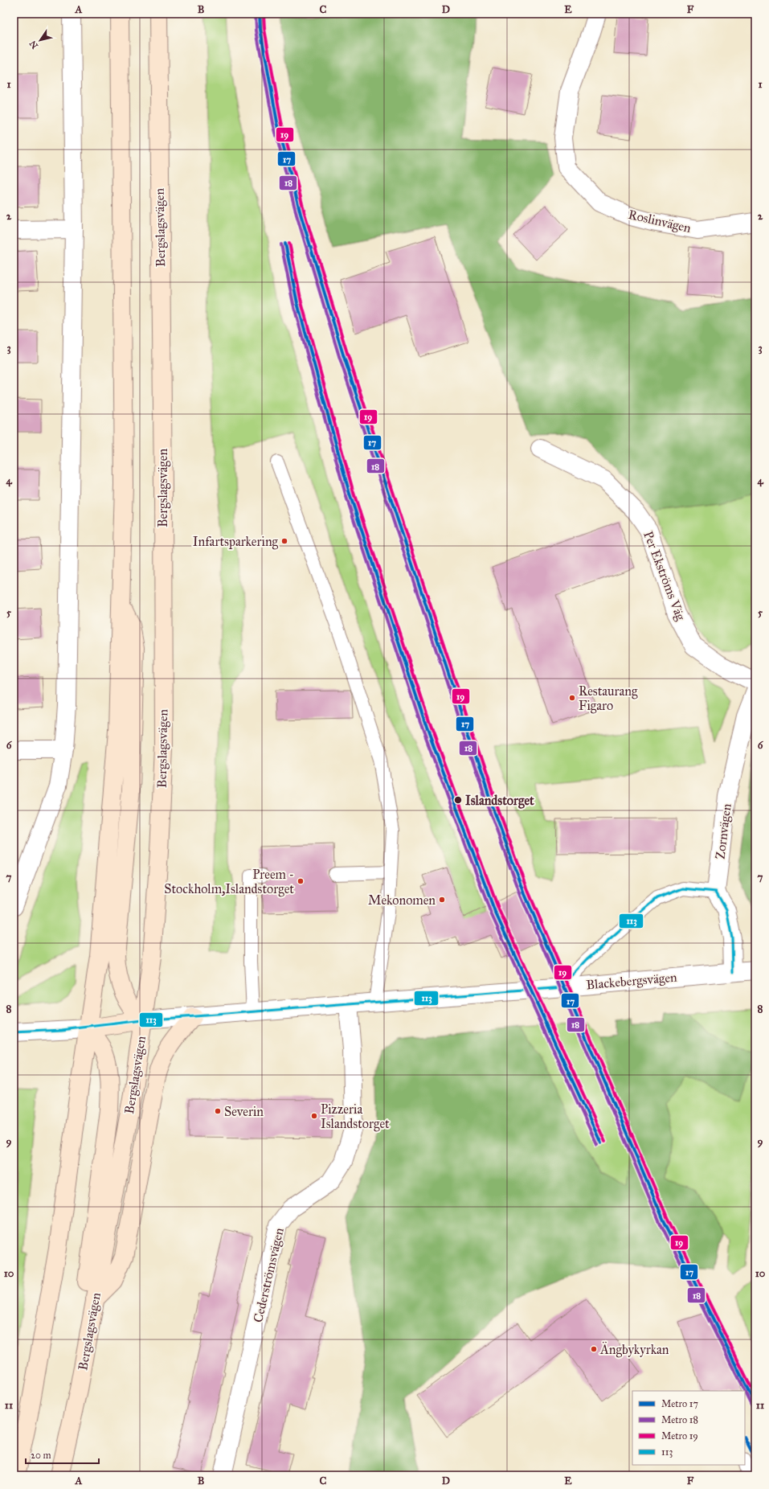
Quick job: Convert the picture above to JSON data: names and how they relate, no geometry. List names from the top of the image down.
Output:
{
  "streets": {
    "main road": ["Bergslagsvägen"],
    "street": [
      "Roslinvägen",
      "Per Ekströms Väg",
      "Zornvägen",
      "Blackebergsvägen",
      "Cederströmsvägen"
    ]
  },
  "crossings": [
    ["Bergslagsvägen", "Blackebergsvägen"],
    ["Blackebergsvägen", "Cederströmsvägen"]
  ],
  "places": [
    "Infartsparkering",
    "Restaurang Figaro",
    "Islandstorget",
    "Preem - Stockholm,Islandstorget",
    "Mekonomen",
    "Severin",
    "Pizzeria Islandstorget",
    "Ängbykyrkan"
  ],
  "lines": [
    "metro line 17",
    "metro line 18",
    "metro line 19",
    "transit line 113"
  ],
  "legend": [
    "Metro 17",
    "Metro 18",
    "Metro 19",
    "113"
  ],
  "scale_bar": "20 m",
  "north": "bottom left",
  "grid": {
    "columns": [
      "A",
      "B",
      "C",
      "D",
      "E",
      "F"
    ],
    "rows": [
      "1",
      "2",
      "3",
      "4",
      "5",
      "6",
      "7",
      "8",
      "9",
      "10",
      "11"
    ]
  }
}
